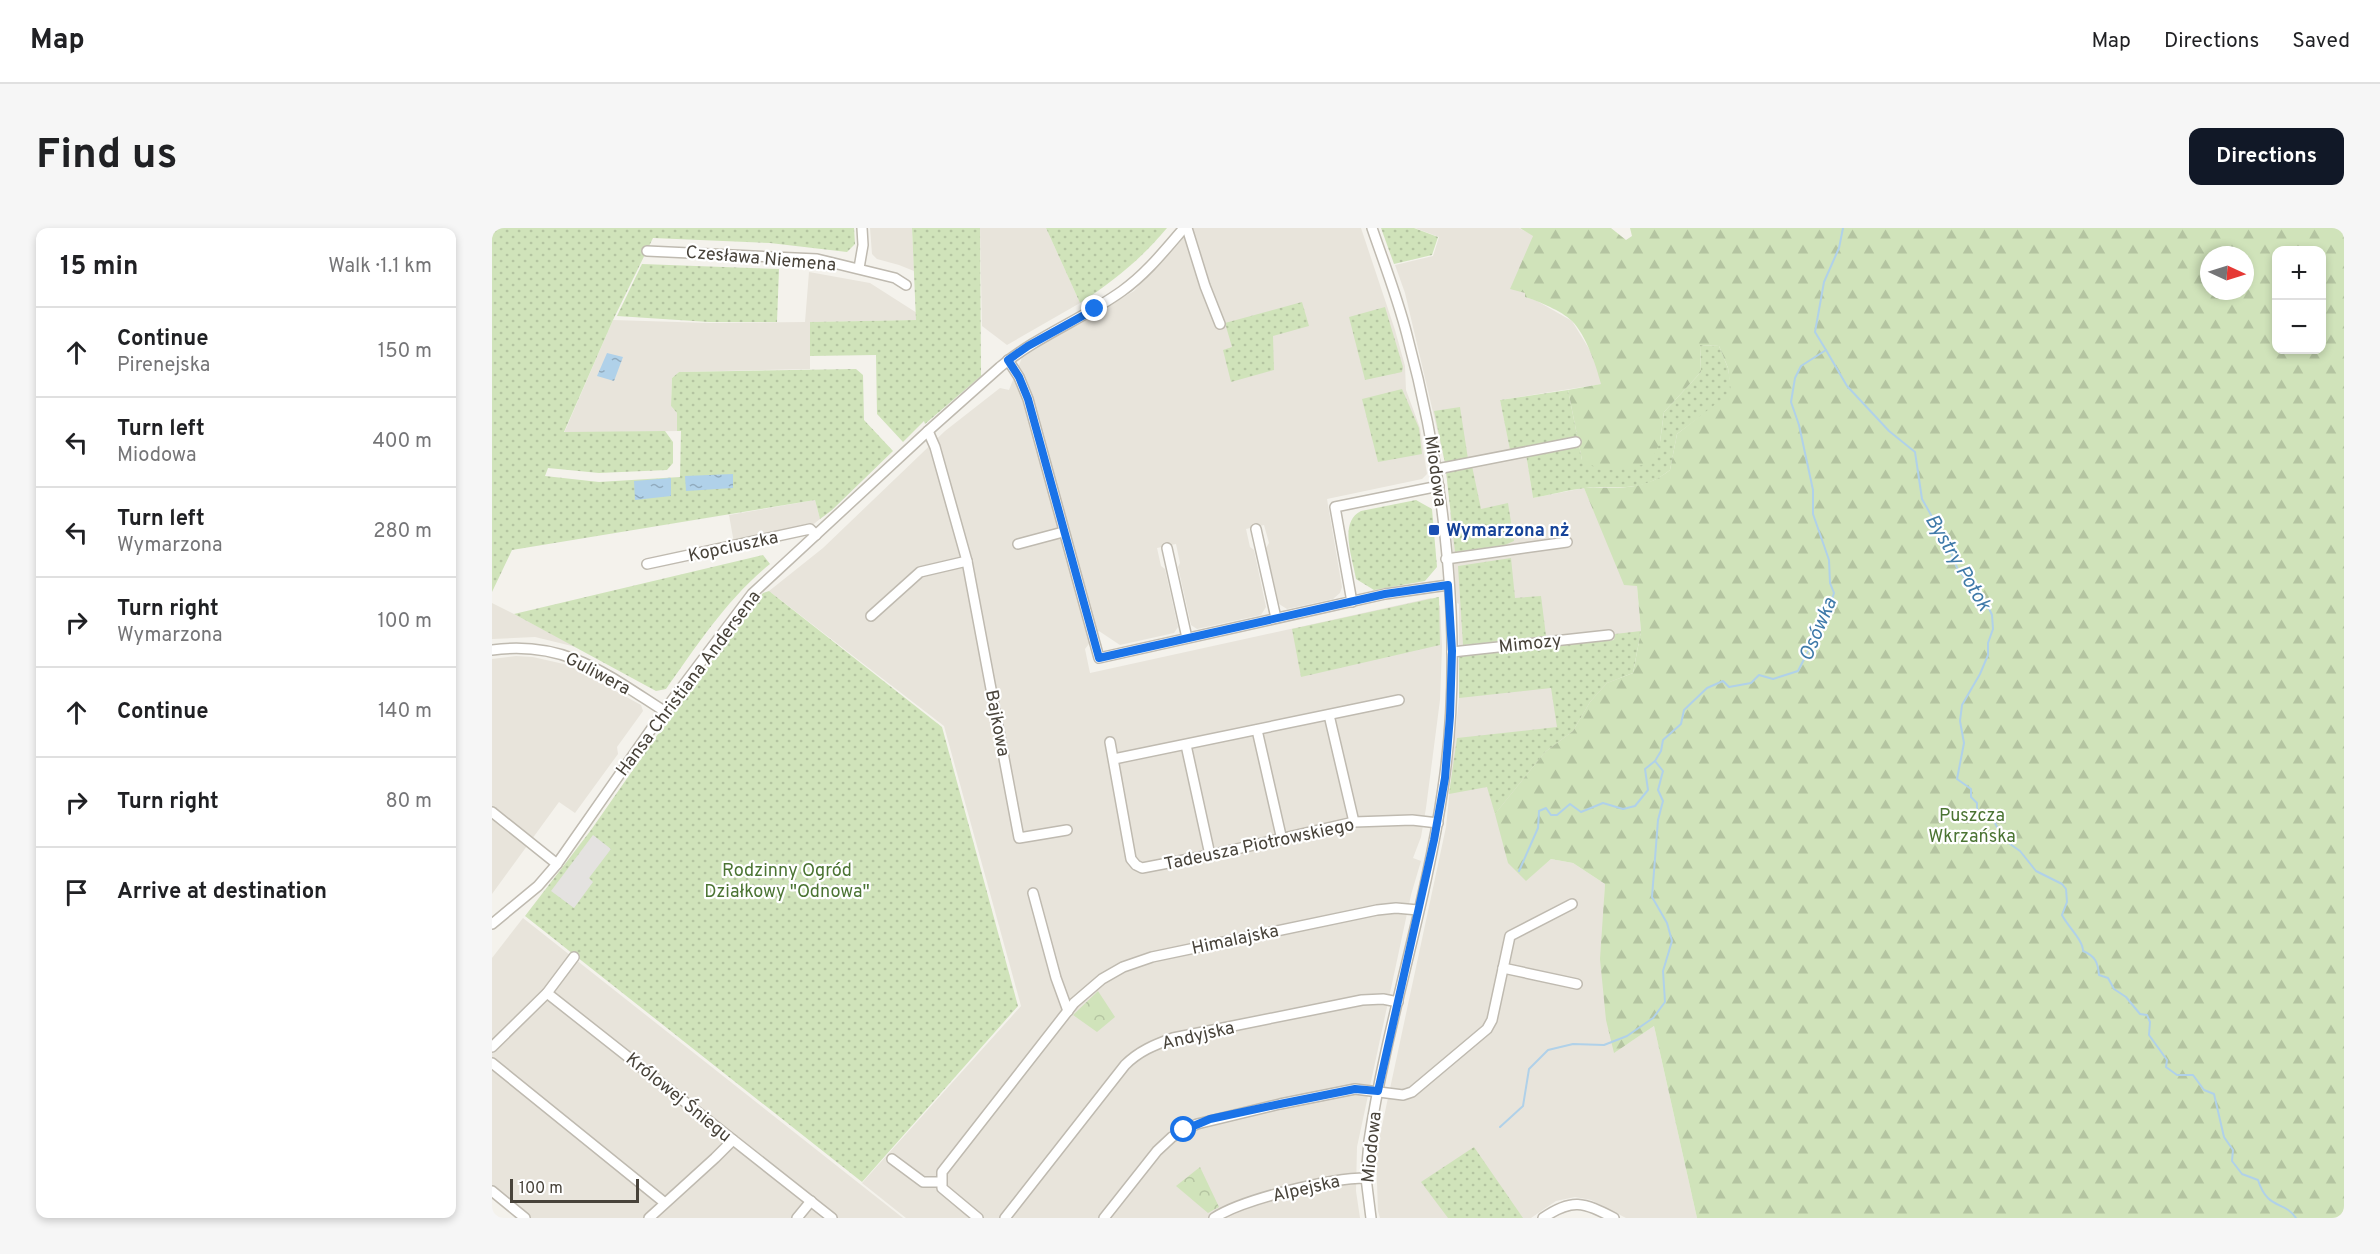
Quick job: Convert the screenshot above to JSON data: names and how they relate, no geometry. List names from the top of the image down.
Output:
{
  "streets": {
    "street": [
      "Czesława Niemena",
      "Miodowa",
      "Kopciuszka",
      "Mimozy",
      "Guliwera",
      "Hansa Christiana Andersena",
      "Bajkowa",
      "Tadeusza Piotrowskiego",
      "Himalajska",
      "Andyjska",
      "Królowej Śniegu",
      "Alpejska"
    ]
  },
  "crossings": [
    ["Miodowa", "Mimozy"],
    ["Miodowa", "Tadeusza Piotrowskiego"],
    ["Miodowa", "Himalajska"],
    ["Miodowa", "Andyjska"],
    ["Miodowa", "Alpejska"],
    ["Kopciuszka", "Hansa Christiana Andersena"],
    ["Guliwera", "Hansa Christiana Andersena"],
    ["Hansa Christiana Andersena", "Bajkowa"]
  ],
  "water": ["Bystry Potok", "Osówka"],
  "parks": ["Puszcza Wkrzańska", "Rodzinny Ogród Działkowy \"Odnowa\""],
  "places": {
    "transit": ["Wymarzona nż"]
  },
  "scale_bar": "100 m",
  "north": "right",
  "page": {
    "header": "Map",
    "nav": ["Map", "Directions", "Saved"],
    "buttons": "Directions",
    "title": "Find us",
    "heading": ["15 min", "Walk · 1.1 km"],
    "map_buttons": ["+", "−"],
    "list": [
      ["Continue", "Pirenejska", "150 m"],
      ["Turn left", "Miodowa", "400 m"],
      ["Turn left", "Wymarzona", "280 m"],
      ["Turn right", "Wymarzona", "100 m"],
      ["Continue", "140 m"],
      ["Turn right", "80 m"],
      "Arrive at destination"
    ],
    "scale": "100 m"
  }
}
